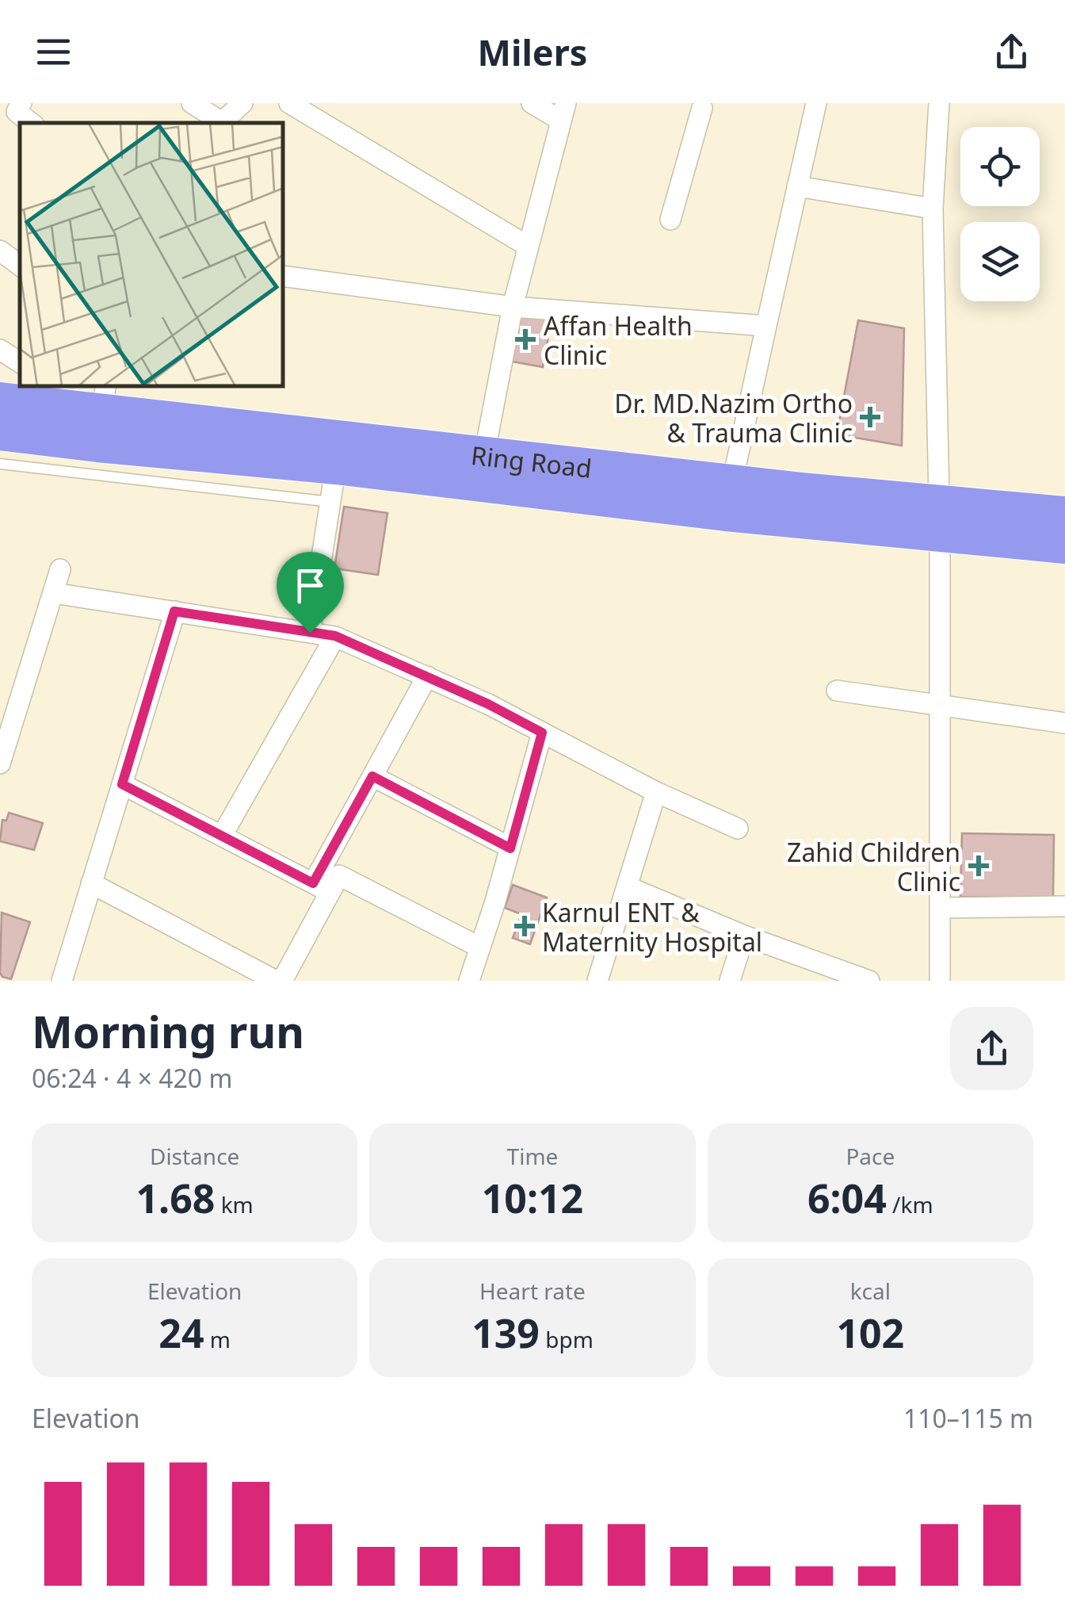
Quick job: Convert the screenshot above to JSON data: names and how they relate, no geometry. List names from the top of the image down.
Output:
{
  "streets": {
    "highway": ["Ring Road"]
  },
  "places": {
    "health": [
      "Affan Health Clinic",
      "Dr. MD.Nazim Ortho & Trauma Clinic",
      "Zahid Children Clinic",
      "Karnul ENT & Maternity Hospital"
    ]
  },
  "page": {
    "header": "Milers",
    "heading": ["Morning run", "06:24 · 4 × 420 m"],
    "stats": [
      ["Distance", "1.68 km"],
      ["Time", "10:12"],
      ["Pace", "6:04 /km"],
      ["Elevation", "24 m"],
      ["Heart rate", "139 bpm"],
      ["kcal", "102"]
    ],
    "chart": ["Elevation", "110–115 m"]
  }
}
